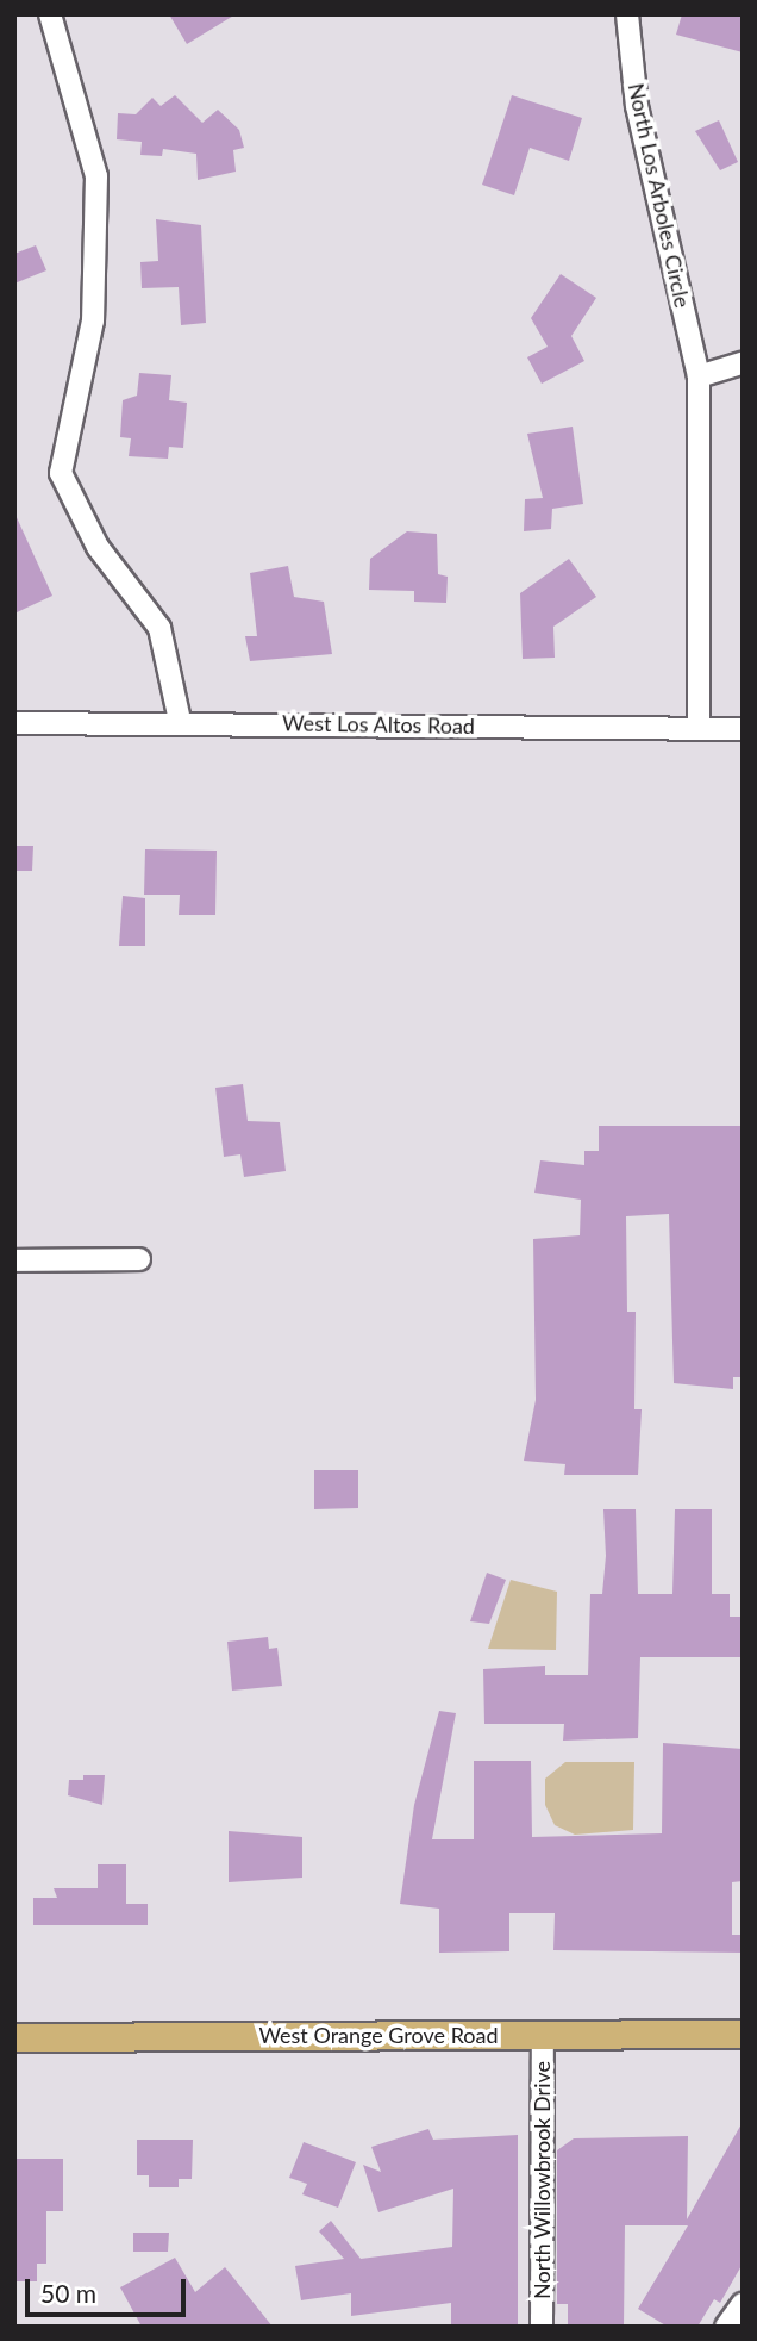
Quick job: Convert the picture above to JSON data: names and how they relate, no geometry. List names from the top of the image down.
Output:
{
  "streets": {
    "main road": ["West Orange Grove Road"],
    "street": ["North Los Arboles Circle", "West Los Altos Road", "North Willowbrook Drive"]
  },
  "crossings": [
    ["North Los Arboles Circle", "West Los Altos Road"],
    ["West Orange Grove Road", "North Willowbrook Drive"]
  ],
  "scale_bar": "50 m"
}
